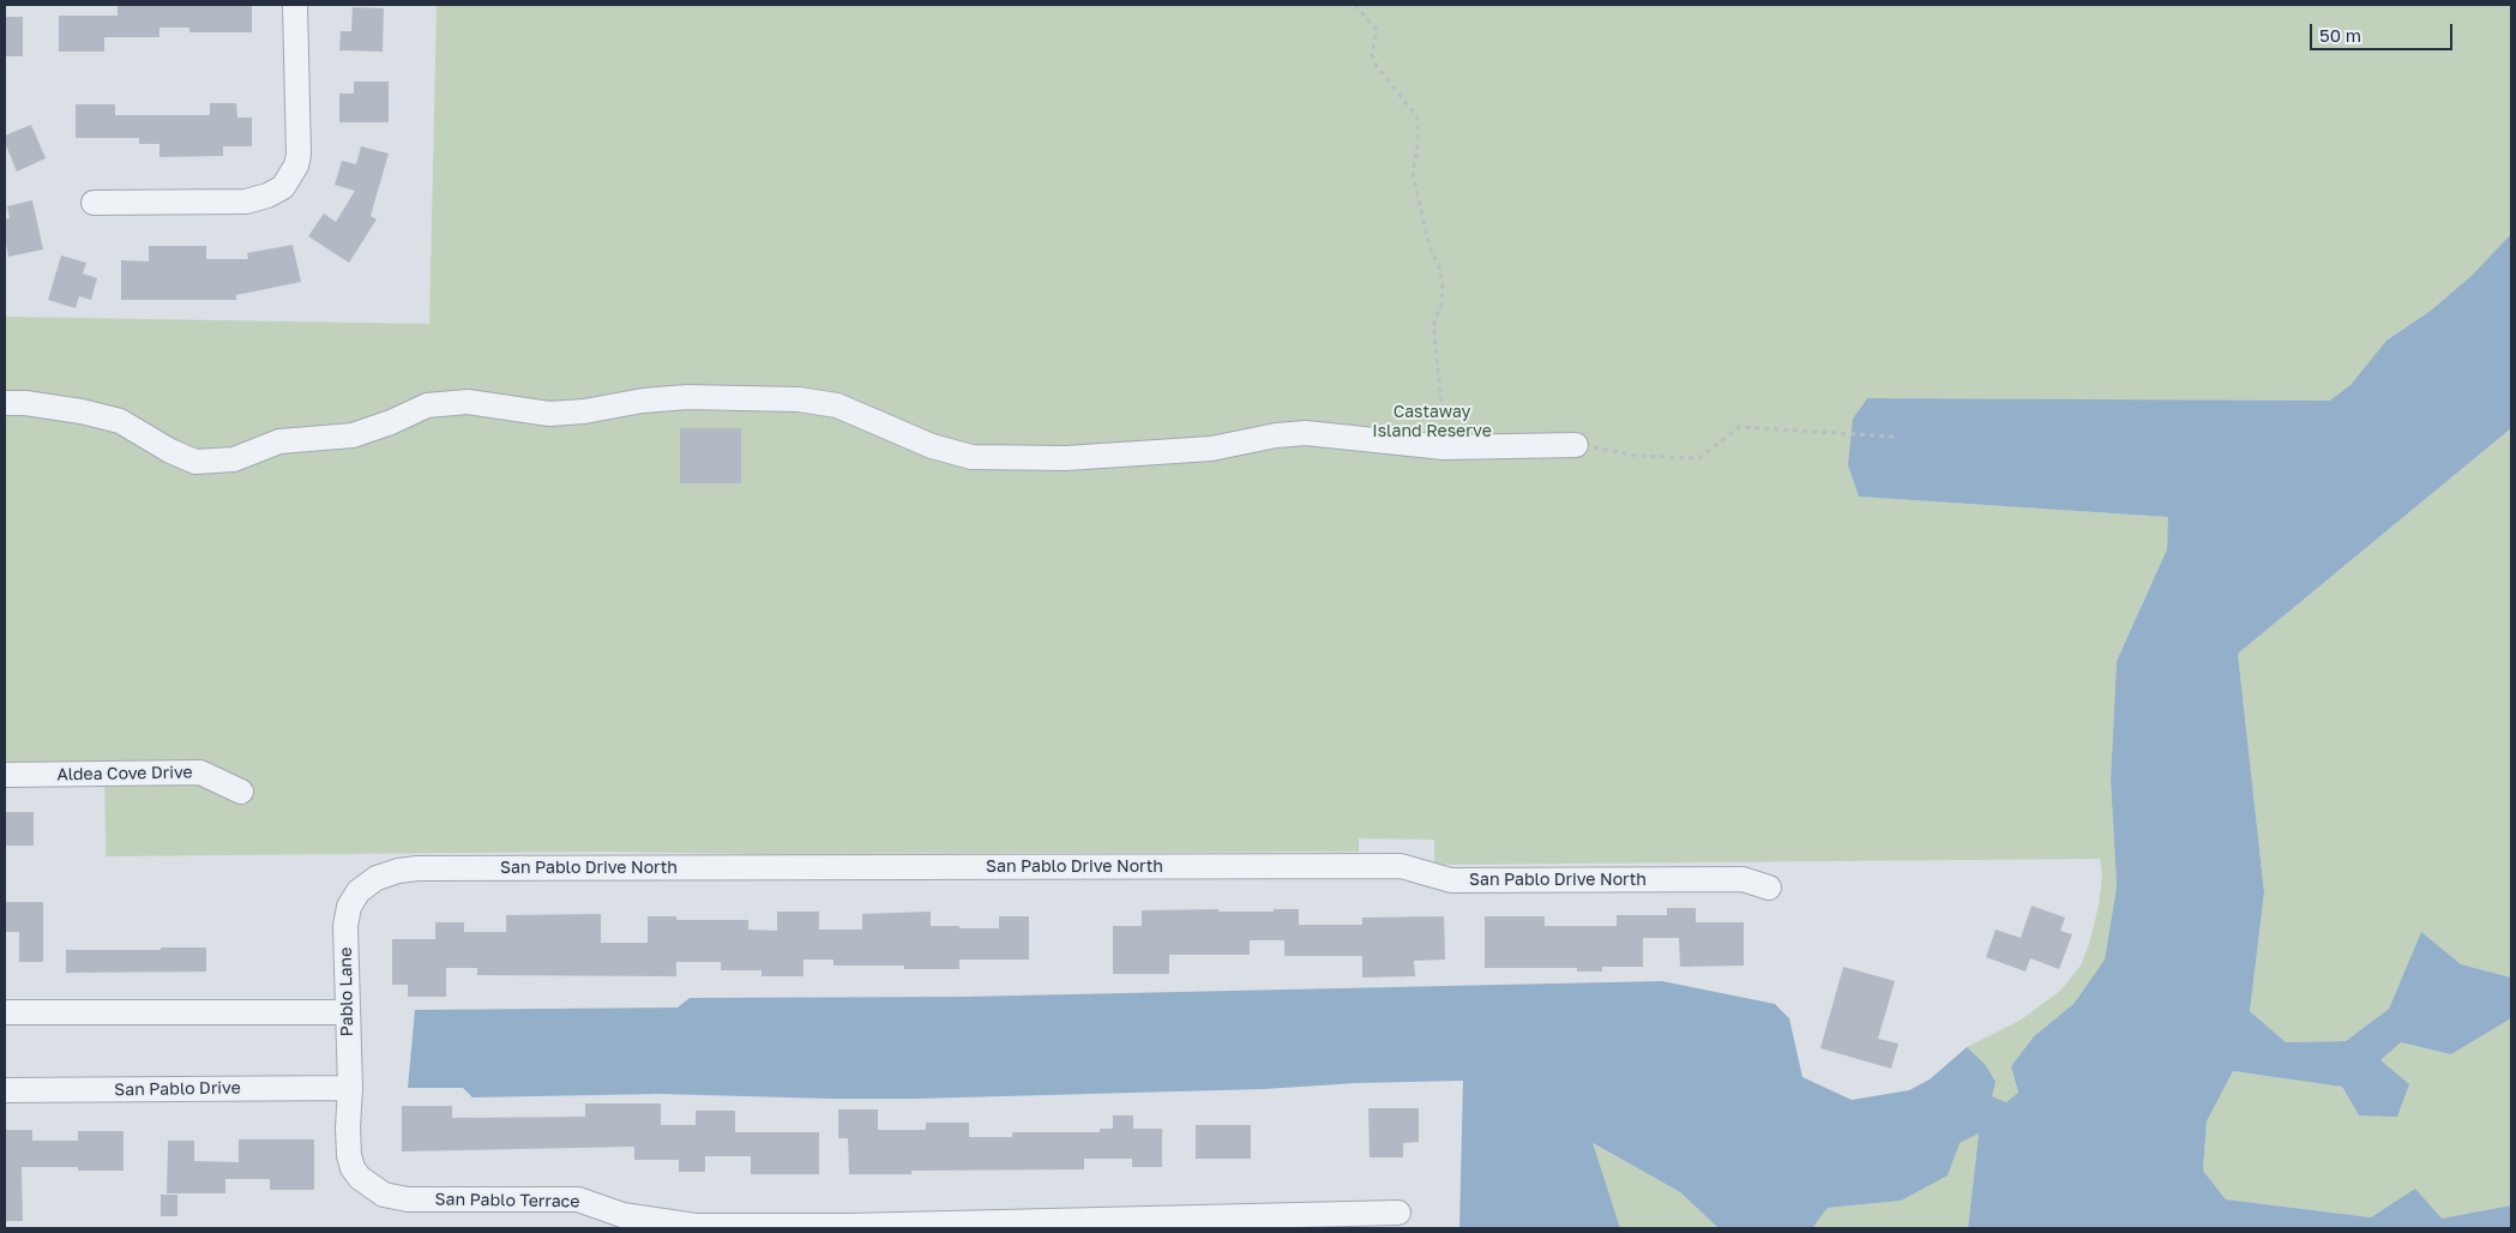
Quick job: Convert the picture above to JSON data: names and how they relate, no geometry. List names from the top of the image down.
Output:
{
  "streets": {
    "street": [
      "Aldea Cove Drive",
      "San Pablo Drive North",
      "Pablo Lane",
      "San Pablo Drive",
      "San Pablo Terrace"
    ]
  },
  "crossings": [
    ["San Pablo Drive North", "Pablo Lane"],
    ["Pablo Lane", "San Pablo Drive"],
    ["Pablo Lane", "San Pablo Terrace"]
  ],
  "parks": ["Castaway Island Reserve"],
  "scale_bar": "50 m"
}
